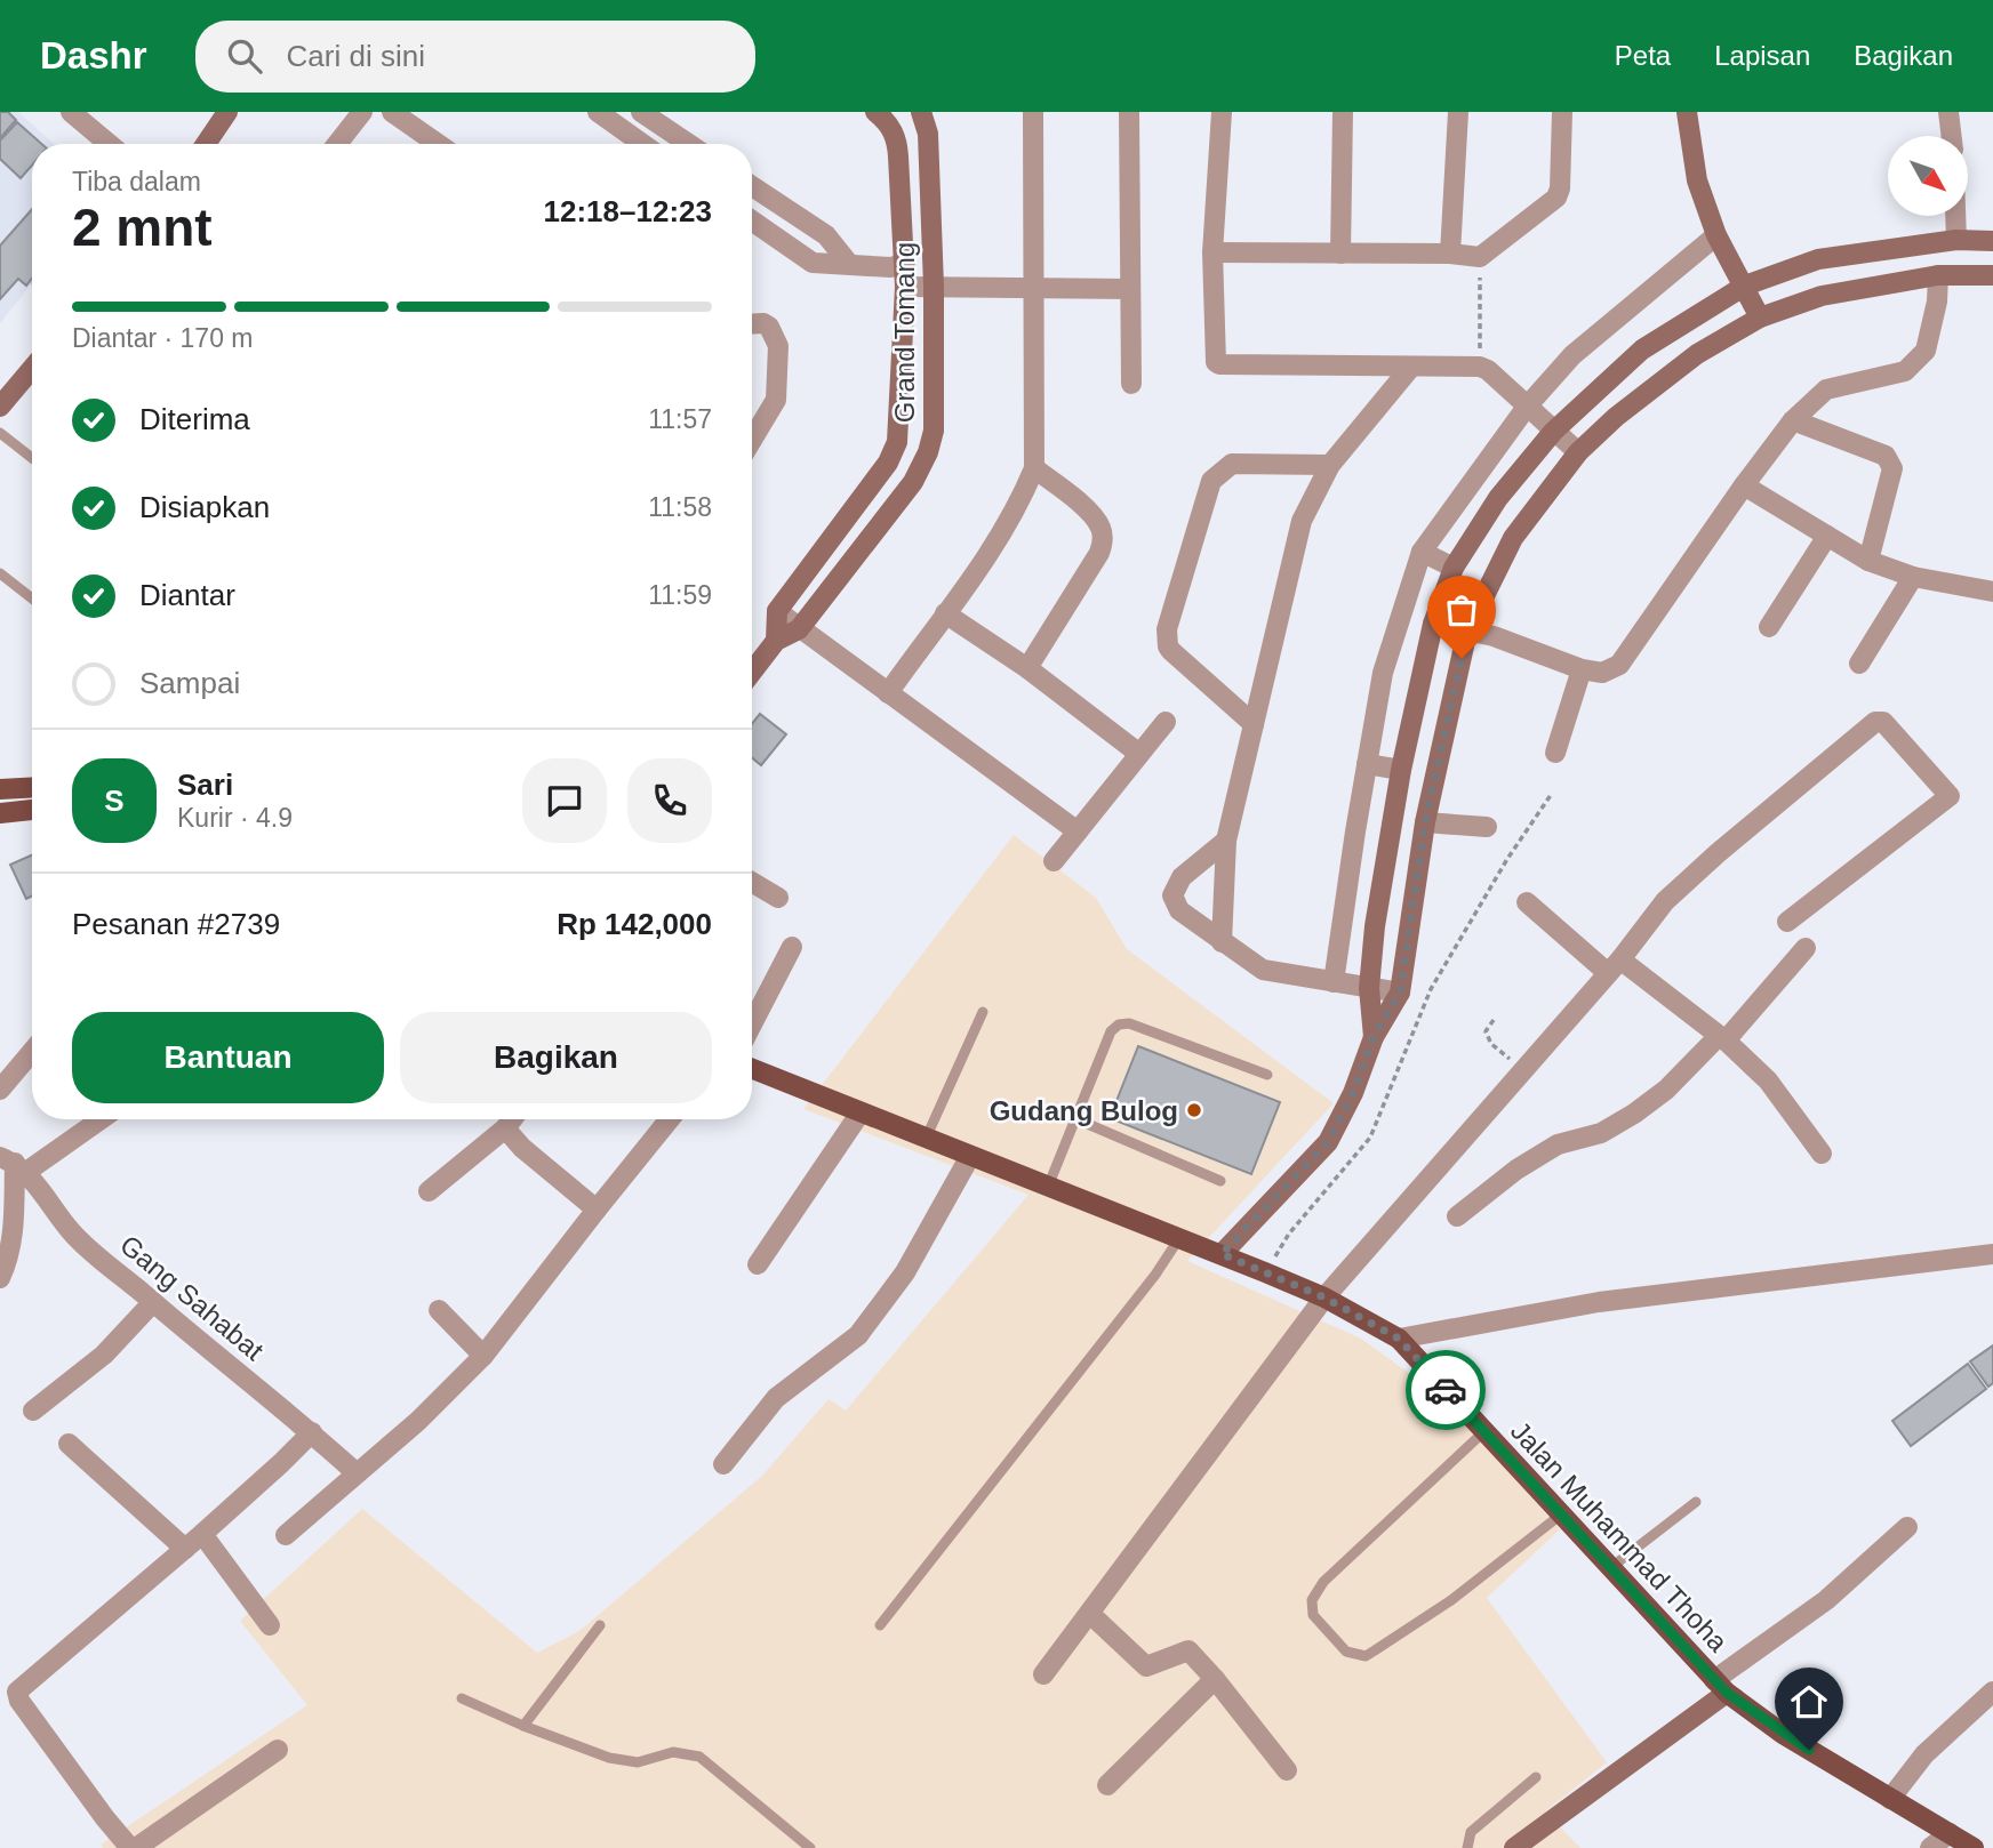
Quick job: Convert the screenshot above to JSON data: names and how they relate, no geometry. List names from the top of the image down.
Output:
{
  "streets": {
    "main road": ["Jalan Muhammad Thoha"],
    "street": ["Grand Tomang", "Gang Sahabat"]
  },
  "places": ["Gudang Bulog"],
  "north": "bottom right",
  "page": {
    "header": "Dashr",
    "search": "Cari di sini",
    "nav": ["Peta", "Lapisan", "Bagikan"],
    "heading": ["2 mnt", "Tiba dalam", "12:18–12:23"],
    "panel": [
      "Sari",
      "Kurir · 4.9",
      "Pesanan #2739",
      "Rp 142,000"
    ],
    "bar": "Diantar · 170 m",
    "list": [
      ["Diterima", "11:57"],
      ["Disiapkan", "11:58"],
      ["Diantar", "11:59"],
      "Sampai"
    ],
    "round": "S",
    "buttons": ["Bantuan", "Bagikan"]
  }
}
